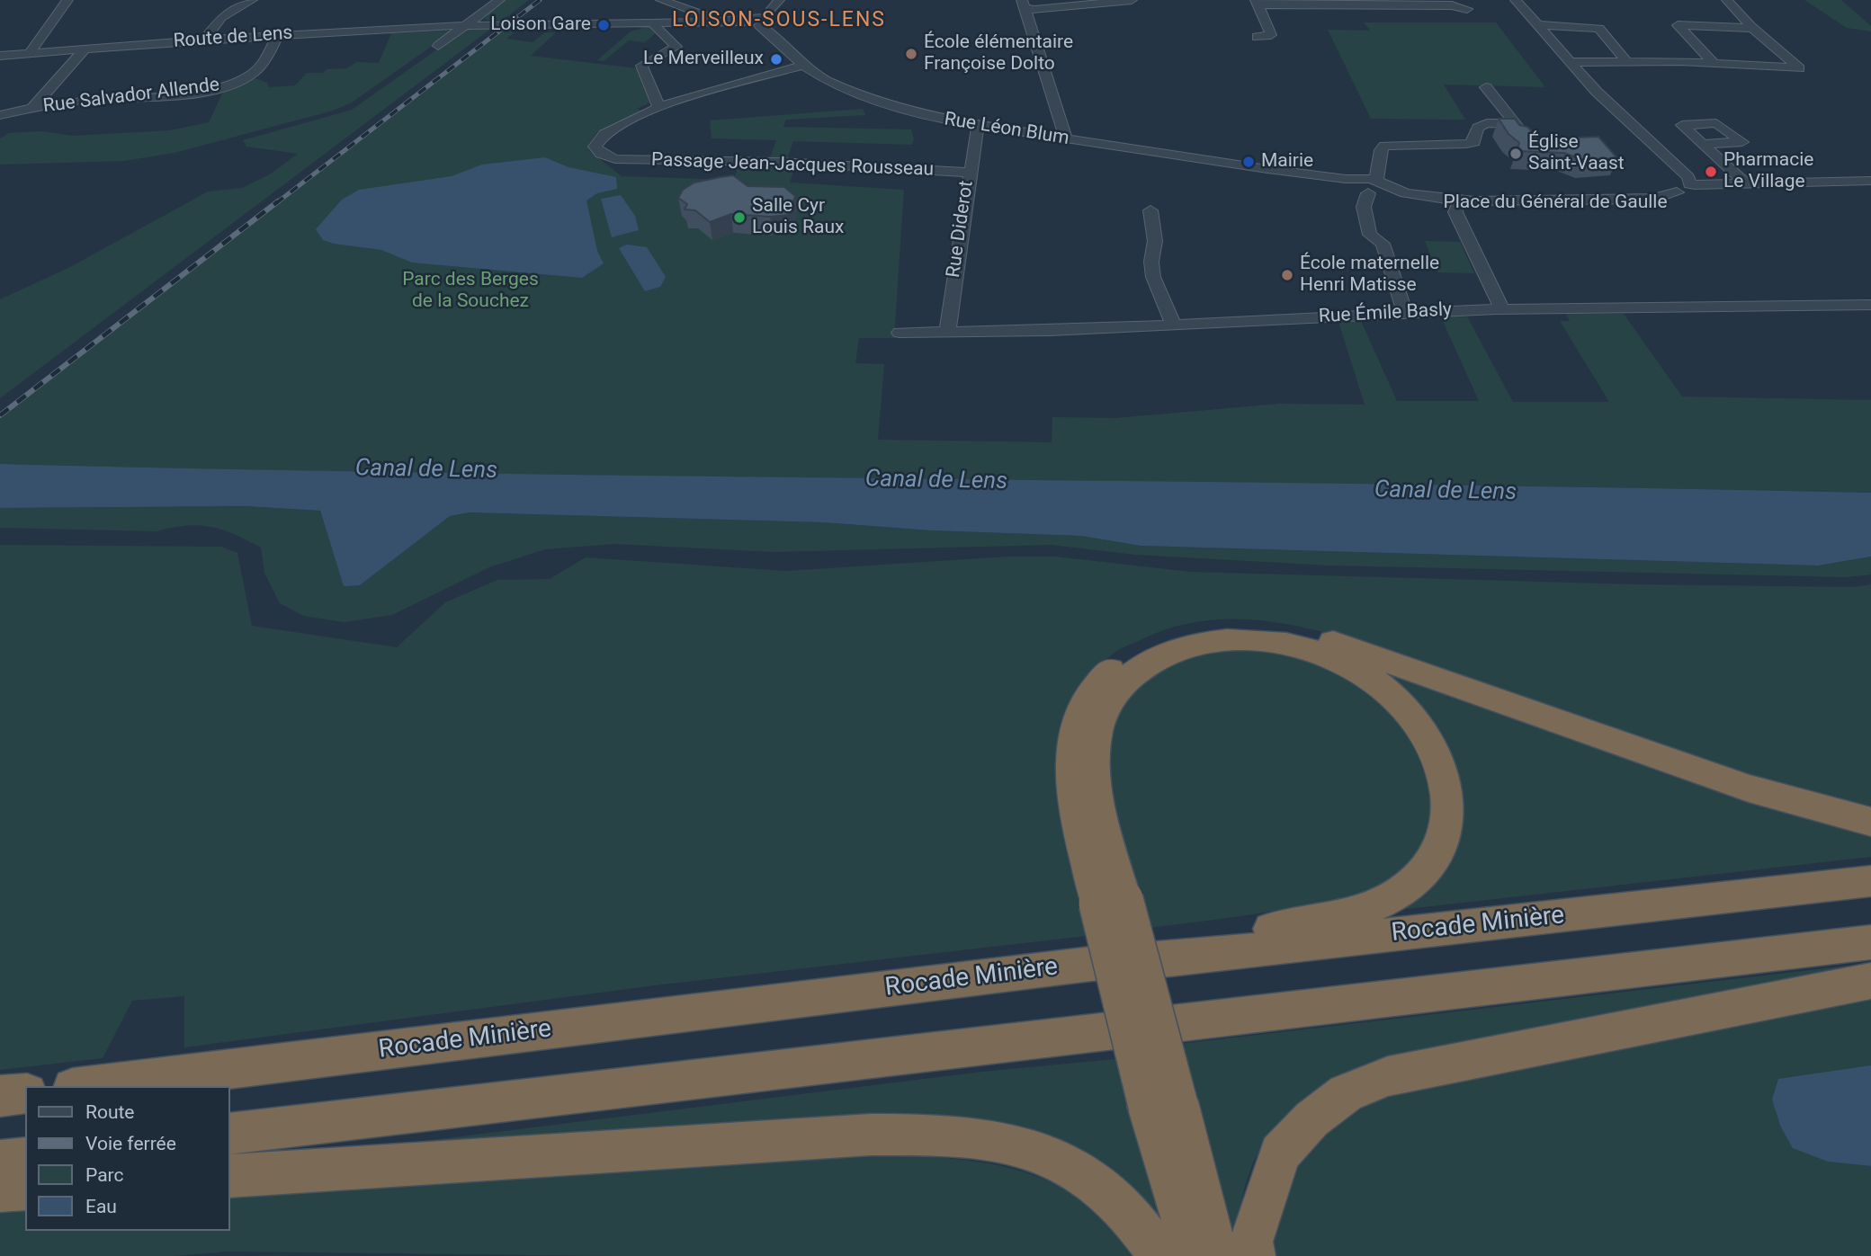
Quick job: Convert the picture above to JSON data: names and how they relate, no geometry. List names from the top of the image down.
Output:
{
  "streets": {
    "highway": ["Rocade Minière"],
    "street": [
      "Route de Lens",
      "Rue Salvador Allende",
      "Rue Léon Blum",
      "Passage Jean-Jacques Rousseau",
      "Place du Général de Gaulle",
      "Rue Diderot",
      "Rue Émile Basly"
    ]
  },
  "crossings": [
    ["Route de Lens", "Rue Salvador Allende"],
    ["Rue Léon Blum", "Place du Général de Gaulle"],
    ["Rue Léon Blum", "Rue Diderot"],
    ["Passage Jean-Jacques Rousseau", "Rue Diderot"],
    ["Rue Diderot", "Rue Émile Basly"]
  ],
  "districts": ["LOISON-SOUS-LENS"],
  "water": ["Canal de Lens"],
  "parks": ["Parc des Berges de la Souchez"],
  "places": [
    "Loison Gare",
    "École élémentaire Françoise Dolto",
    "Le Merveilleux",
    "Église Saint-Vaast",
    "Mairie",
    "Pharmacie Le Village",
    "Salle Cyr Louis Raux",
    "École maternelle Henri Matisse"
  ],
  "legend": [
    "Route",
    "Voie ferrée",
    "Parc",
    "Eau"
  ]
}
